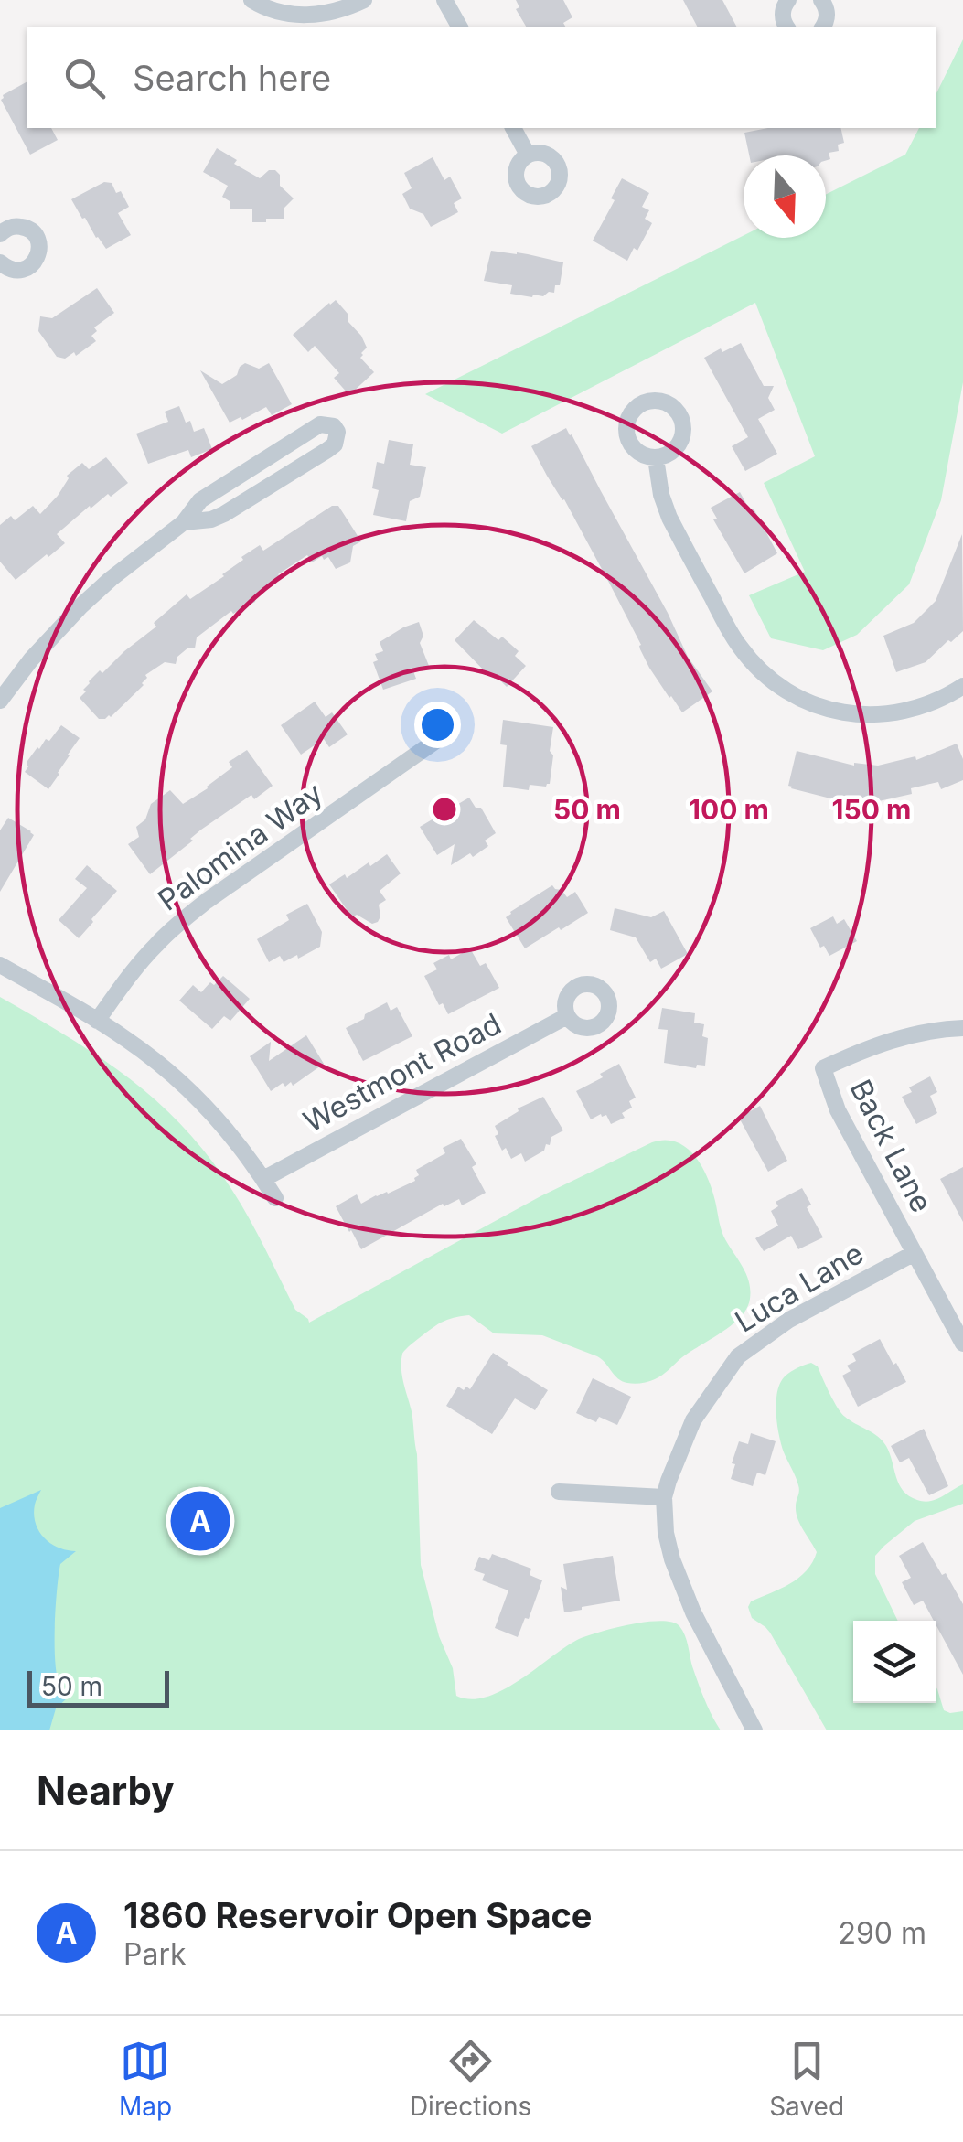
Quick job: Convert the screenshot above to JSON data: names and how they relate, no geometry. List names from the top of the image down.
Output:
{
  "streets": {
    "street": [
      "Palomina Way",
      "Westmont Road",
      "Back Lane",
      "Luca Lane"
    ]
  },
  "crossings": [
    ["Back Lane", "Luca Lane"]
  ],
  "scale_bar": "50 m",
  "north": "bottom",
  "page": {
    "search": "Search here",
    "pins": "A",
    "scale": "50 m",
    "heading": "Nearby",
    "list": [
      {
        "mark": "A",
        "name": "1860 Reservoir Open Space",
        "note": "Park",
        "value": "290 m"
      }
    ],
    "nav": ["Map", "Directions", "Saved"]
  },
  "rings": ["50 m", "100 m", "150 m"]
}
